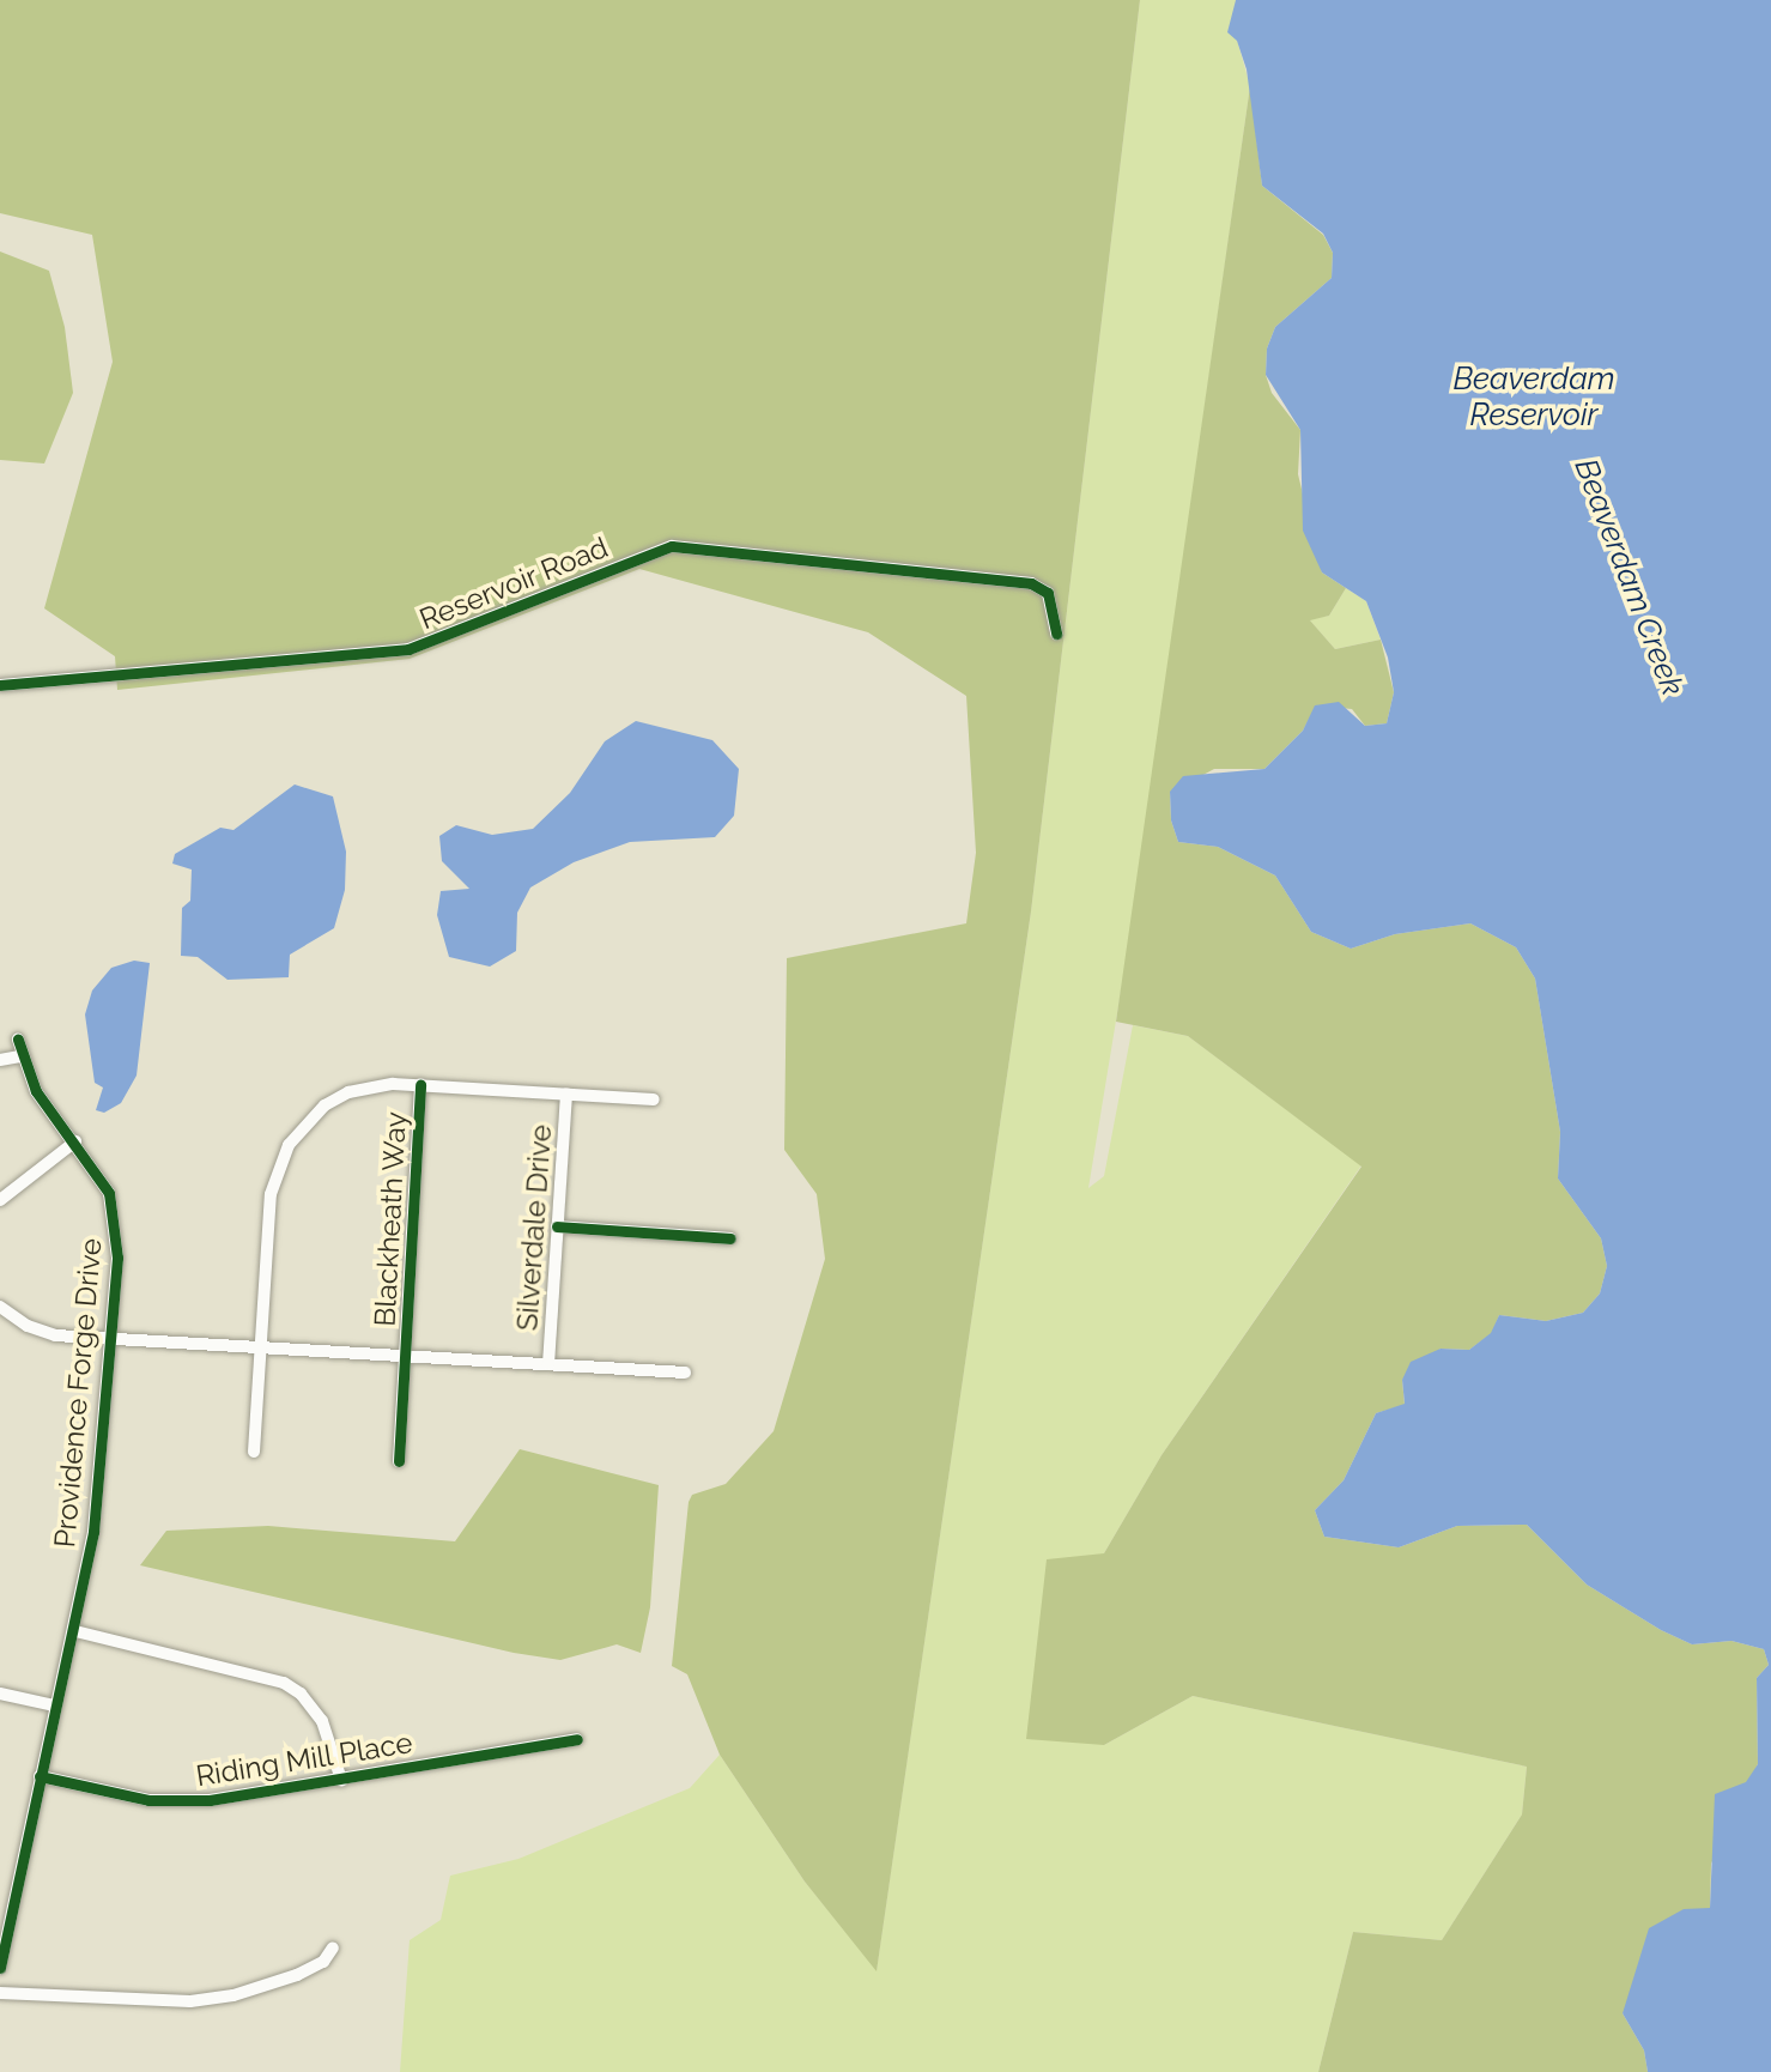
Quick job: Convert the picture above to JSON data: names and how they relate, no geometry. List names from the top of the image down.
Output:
{
  "streets": {
    "street": [
      "Reservoir Road",
      "Blackheath Way",
      "Silverdale Drive",
      "Providence Forge Drive",
      "Riding Mill Place"
    ]
  },
  "crossings": [
    ["Providence Forge Drive", "Riding Mill Place"]
  ],
  "water": ["Beaverdam Reservoir", "Beaverdam Creek"]
}
